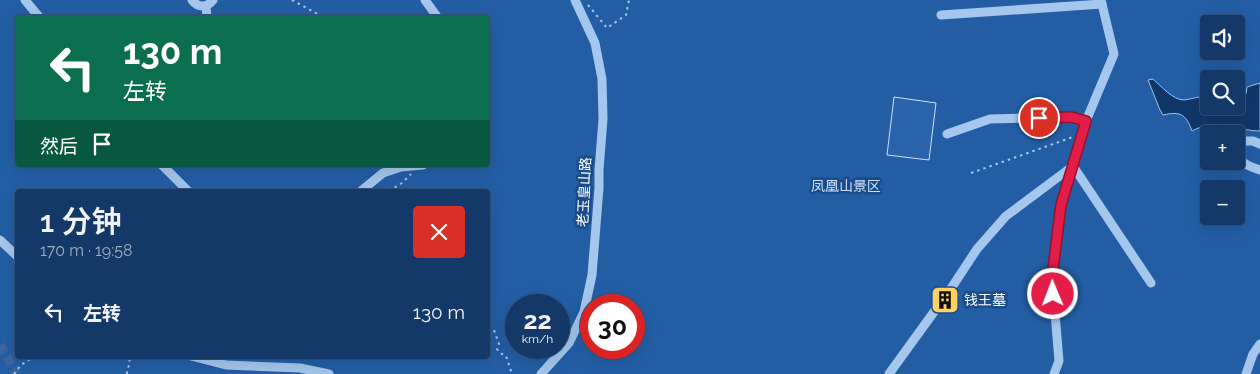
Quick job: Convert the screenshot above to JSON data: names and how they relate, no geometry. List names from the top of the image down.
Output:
{
  "streets": {
    "street": ["老玉皇山路"]
  },
  "parks": ["凤凰山景区"],
  "places": {
    "building": ["钱王墓"]
  },
  "page": {
    "map_buttons": ["+", "−"],
    "turn": ["130 m", "左转"],
    "then": "然后",
    "heading": ["1 分钟", "170 m · 19:58"],
    "list": [
      {
        "name": "左转",
        "value": "130 m"
      }
    ],
    "speed": "22 km/h",
    "limit": "30"
  }
}
